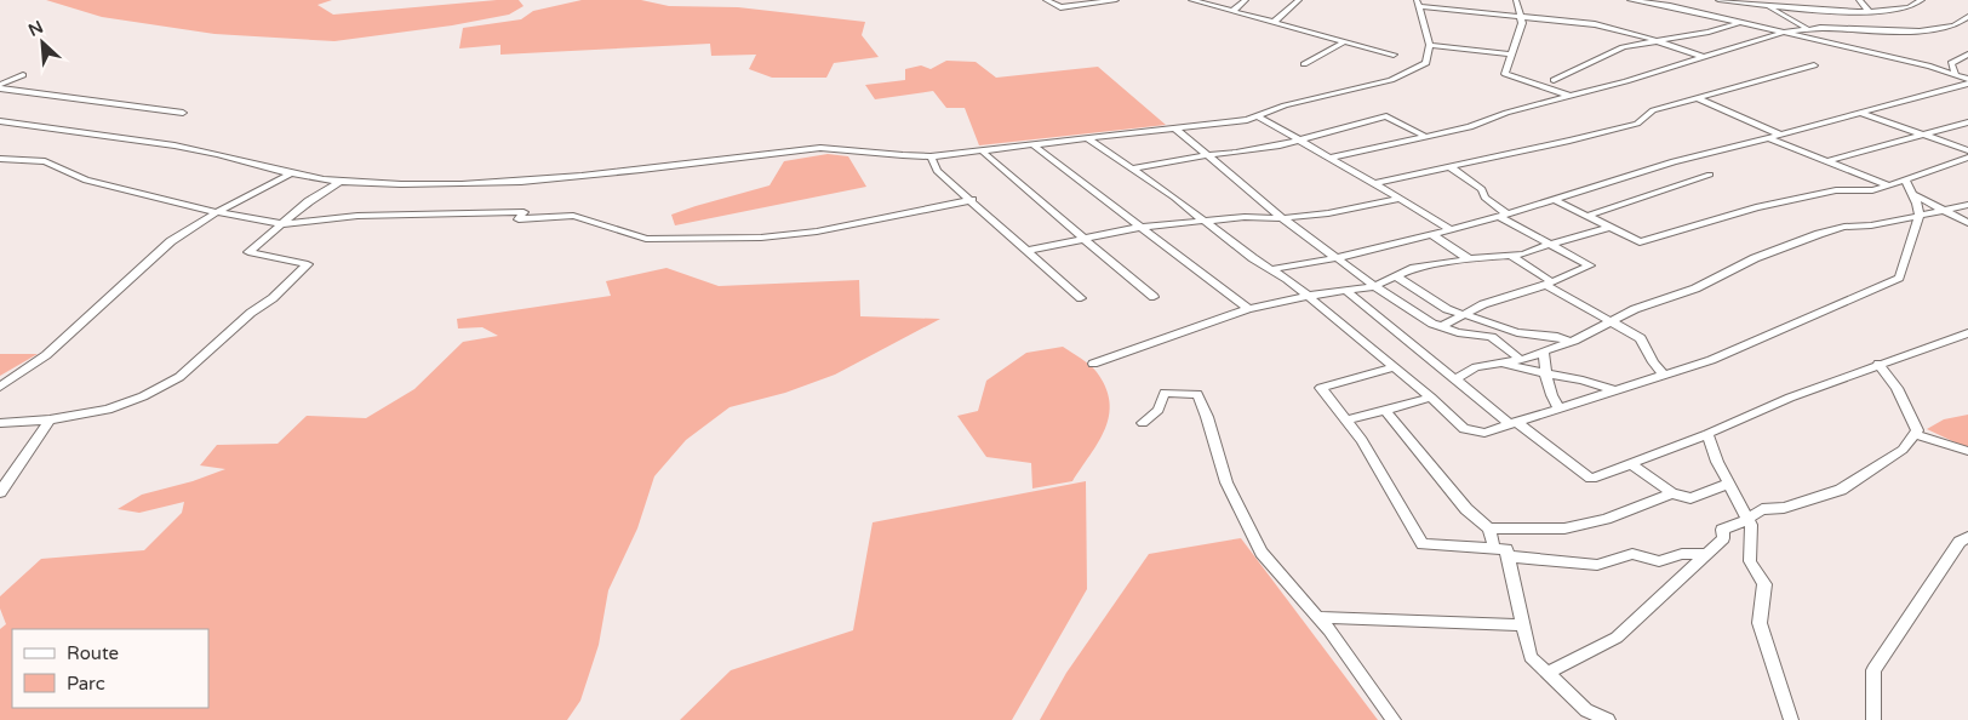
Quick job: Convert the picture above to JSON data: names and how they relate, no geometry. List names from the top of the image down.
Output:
{
  "legend": ["Route", "Parc"],
  "north": "top left"
}
